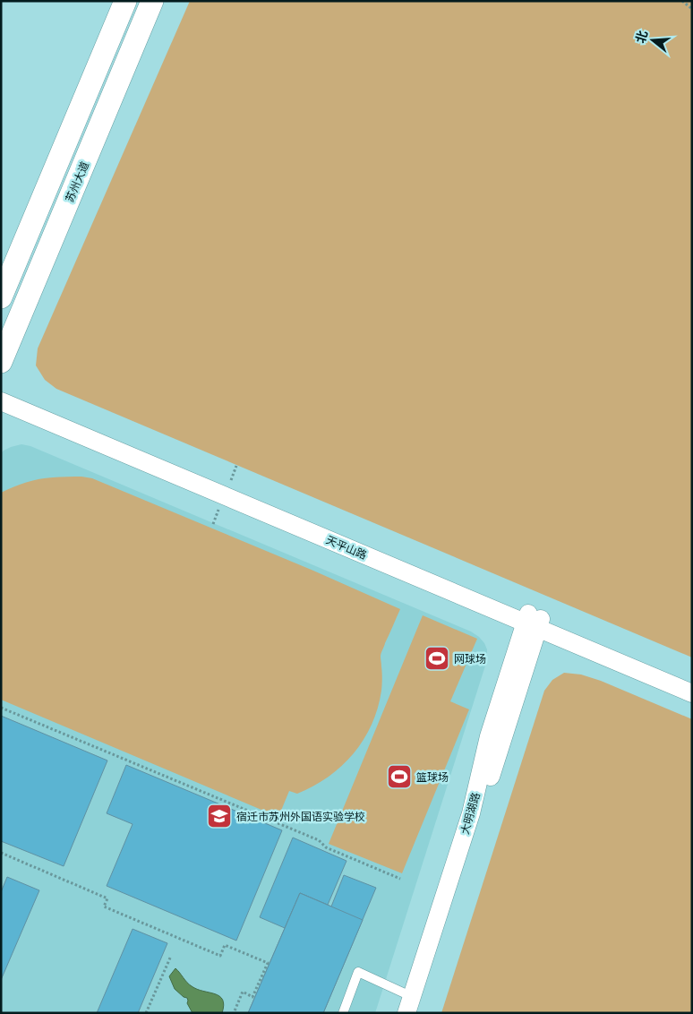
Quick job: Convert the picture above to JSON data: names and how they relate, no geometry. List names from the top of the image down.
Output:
{
  "streets": {
    "street": ["苏州大道", "天平山路", "大明湖路"]
  },
  "crossings": [
    ["天平山路", "大明湖路"]
  ],
  "places": {
    "sports": ["网球场", "篮球场"],
    "school or university": ["宿迁市苏州外国语实验学校"]
  },
  "north": "left"
}
